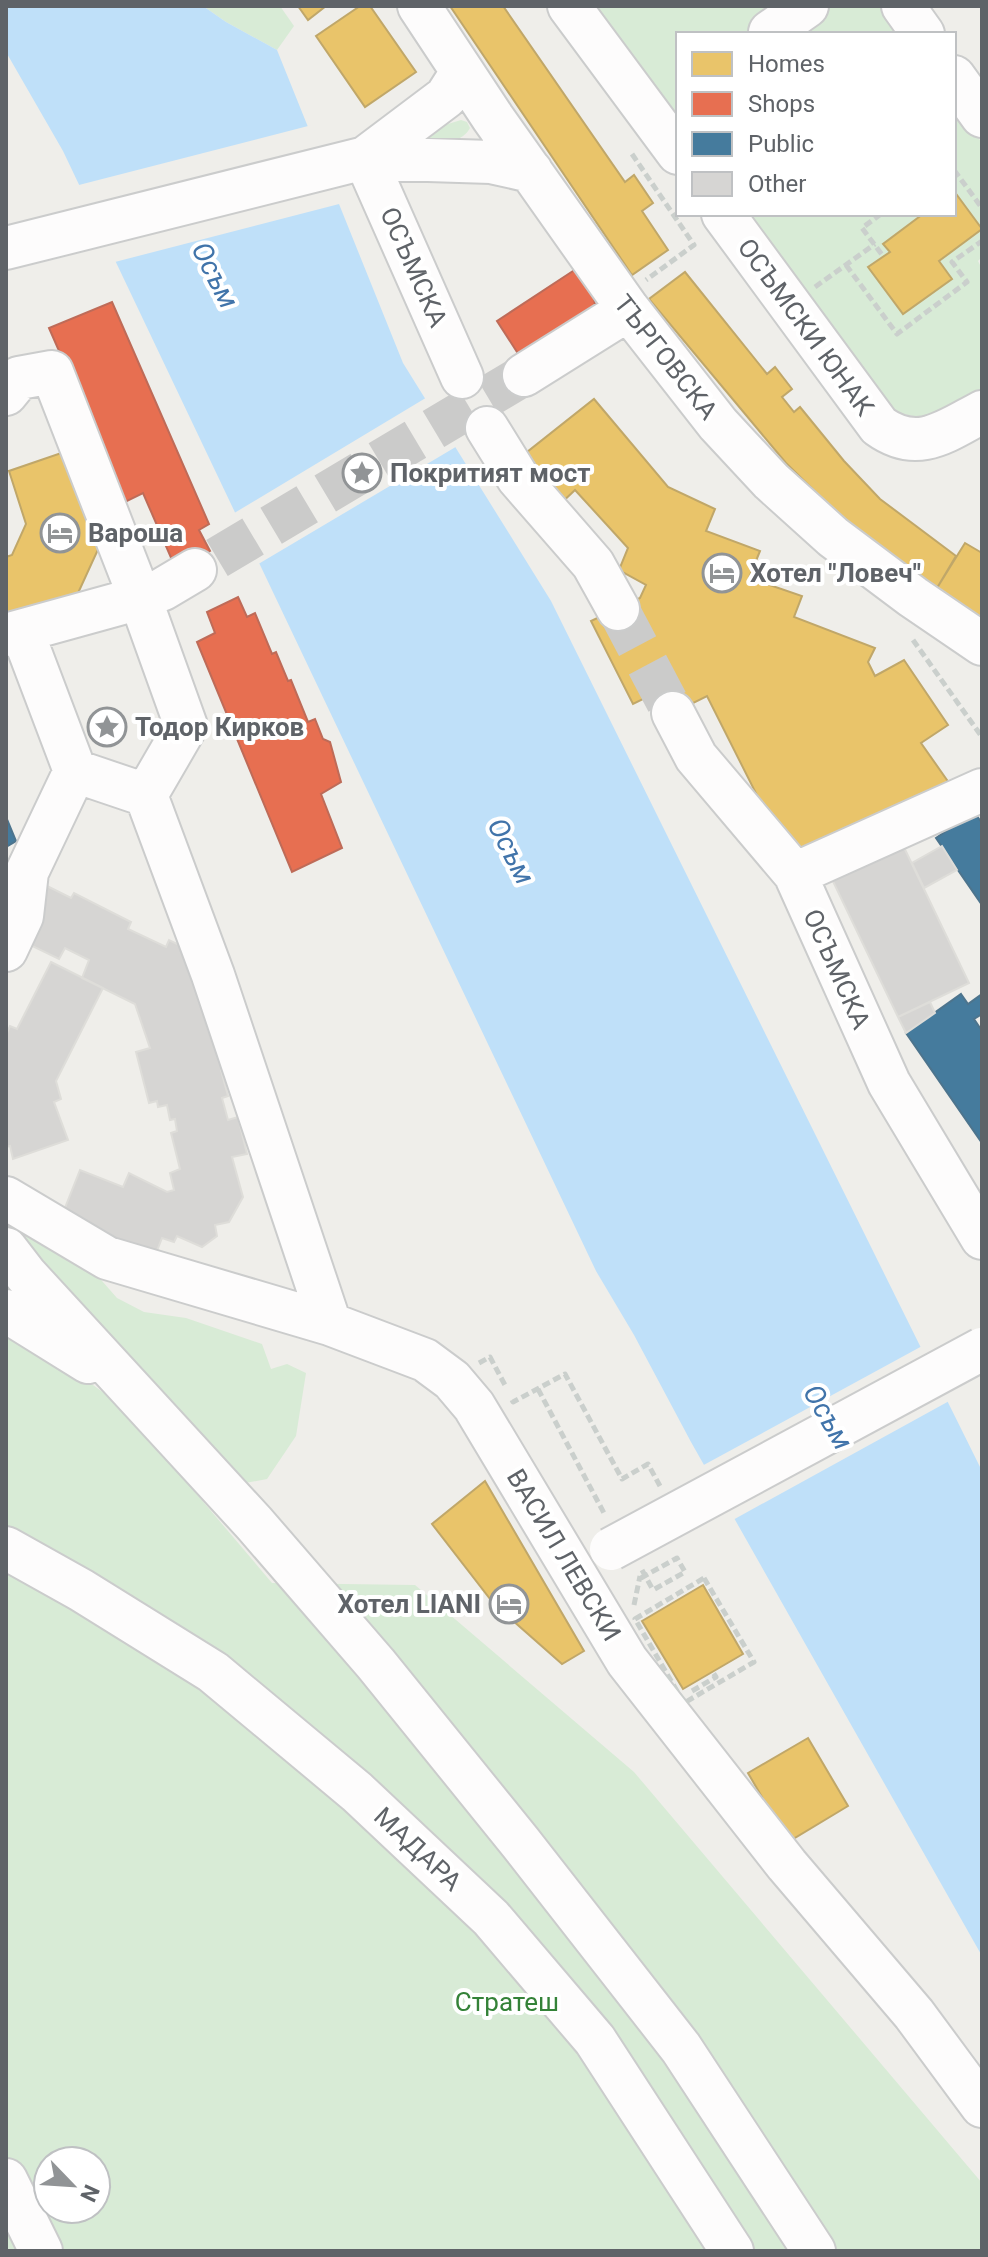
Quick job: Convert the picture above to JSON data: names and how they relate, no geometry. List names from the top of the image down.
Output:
{
  "streets": {
    "street": [
      "ОСЪМСКА",
      "ОСЪМСКИ ЮНАК",
      "ТЪРГОВСКА",
      "ВАСИЛ ЛЕВСКИ",
      "МАДАРА"
    ]
  },
  "water": ["Осъм"],
  "parks": ["Стратеш"],
  "places": {
    "place": ["Покритият мост", "Тодор Кирков"],
    "hotel": ["Вароша", "Хотел \"Ловеч\"", "Хотел LIANI"]
  },
  "legend": [
    "Homes",
    "Shops",
    "Public",
    "Other"
  ],
  "north": "bottom right"
}
